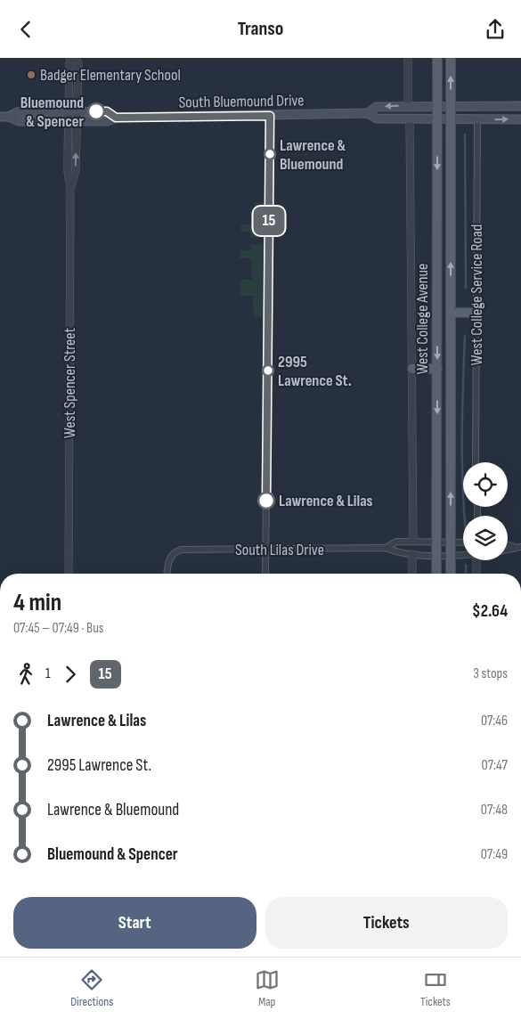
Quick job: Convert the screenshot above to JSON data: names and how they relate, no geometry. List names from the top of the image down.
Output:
{
  "streets": {
    "main road": ["South Bluemound Drive", "West College Avenue"],
    "street": ["West College Service Road", "West Spencer Street", "South Lilas Drive"]
  },
  "crossings": [
    ["South Bluemound Drive", "West College Service Road"],
    ["South Bluemound Drive", "West College Avenue"],
    ["South Bluemound Drive", "West Spencer Street"],
    ["West College Avenue", "South Lilas Drive"]
  ],
  "places": [
    "Badger Elementary School",
    "Bluemound & Spencer",
    "Lawrence & Bluemound",
    "2995 Lawrence St.",
    "Lawrence & Lilas"
  ],
  "lines": ["bus line 15"],
  "page": {
    "header": "Transo",
    "on_map": "15",
    "heading": ["4 min", "07:45 – 07:49 · Bus", "$2.64"],
    "legs": ["1", "15", "3 stops"],
    "list": [
      {
        "name": "Lawrence & Lilas",
        "value": "07:46"
      },
      {
        "name": "2995 Lawrence St.",
        "value": "07:47"
      },
      {
        "name": "Lawrence & Bluemound",
        "value": "07:48"
      },
      {
        "name": "Bluemound & Spencer",
        "value": "07:49"
      }
    ],
    "buttons": ["Start", "Tickets"],
    "tabs": ["Directions", "Map", "Tickets"]
  }
}
